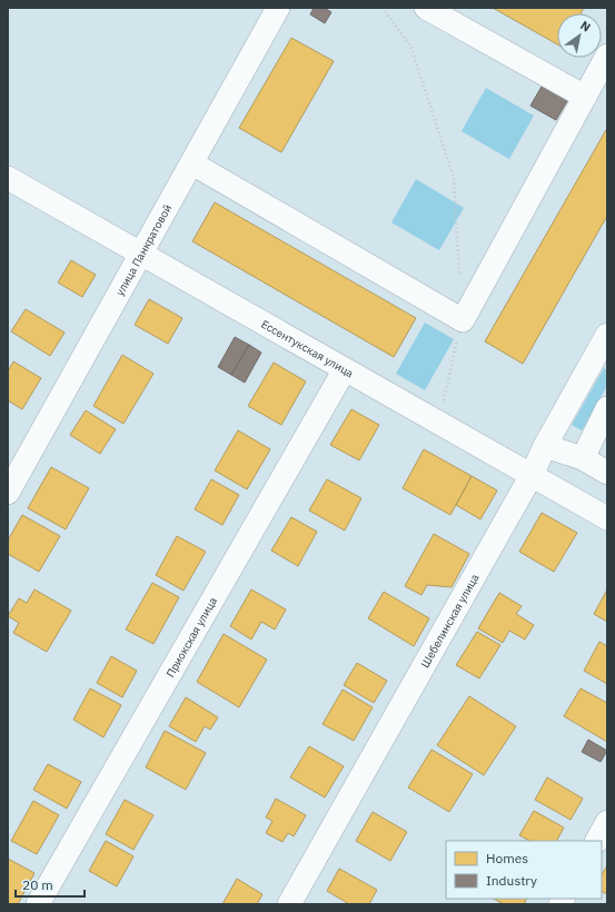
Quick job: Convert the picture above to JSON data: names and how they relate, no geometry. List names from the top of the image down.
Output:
{
  "streets": {
    "street": [
      "улица Панкратовой",
      "Ессентукская улица",
      "Шебелинская улица",
      "Приокская улица"
    ]
  },
  "crossings": [
    ["улица Панкратовой", "Ессентукская улица"],
    ["Ессентукская улица", "Шебелинская улица"],
    ["Ессентукская улица", "Приокская улица"]
  ],
  "legend": ["Homes", "Industry"],
  "scale_bar": "20 m",
  "north": "top right"
}
